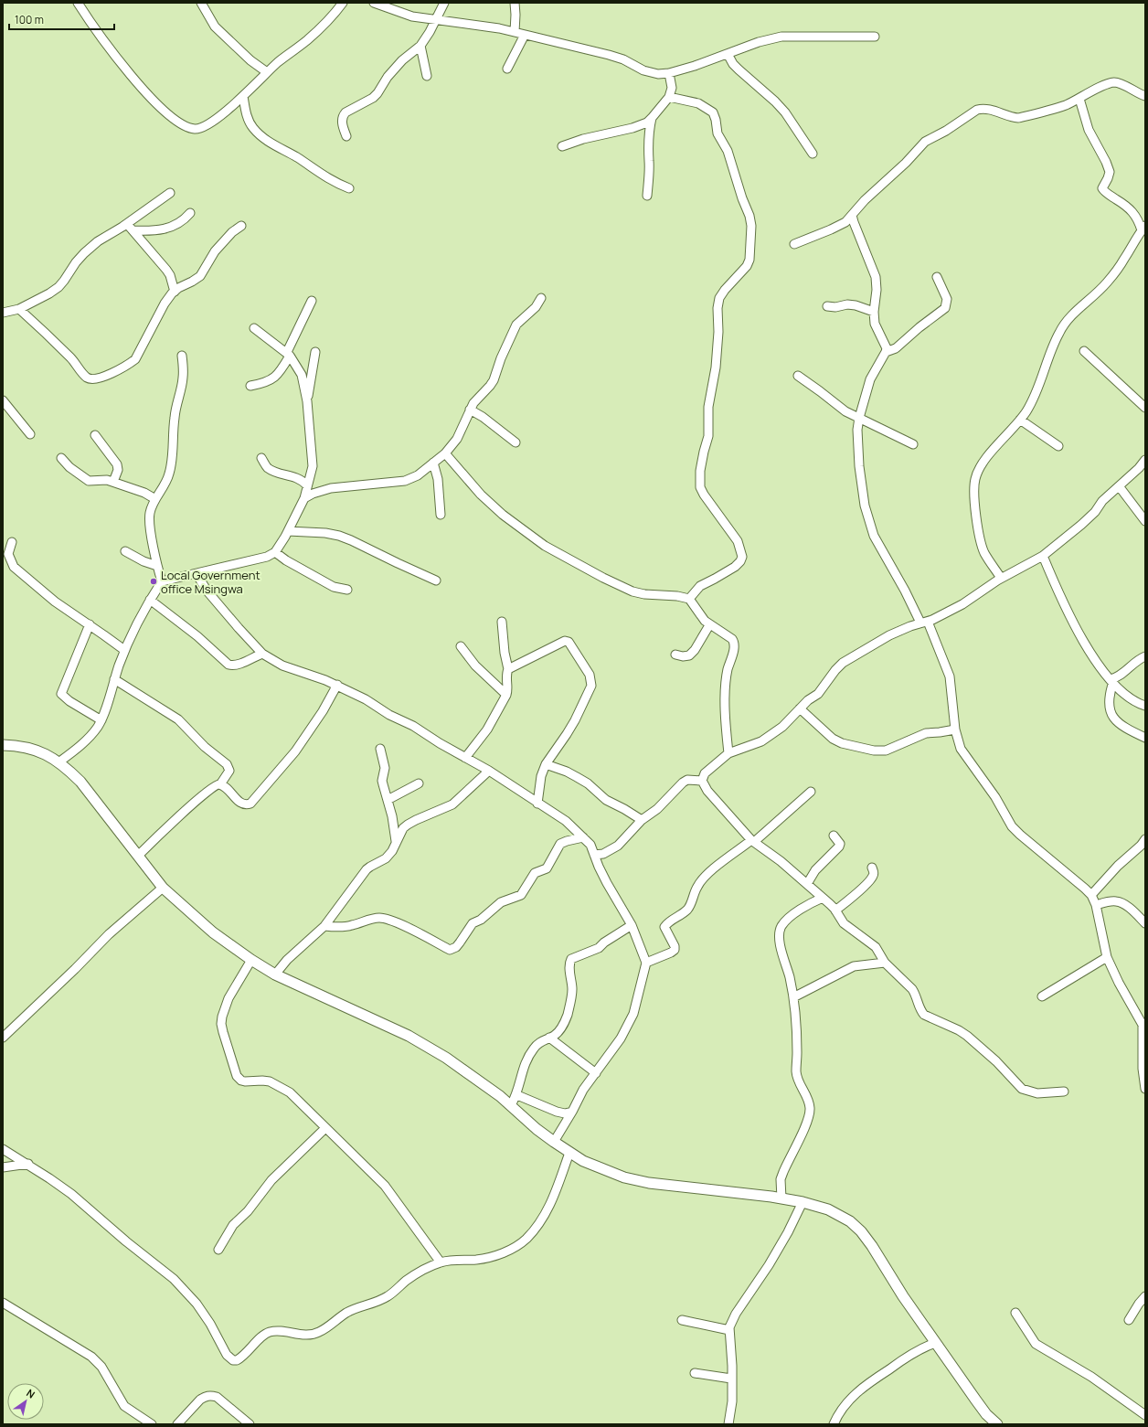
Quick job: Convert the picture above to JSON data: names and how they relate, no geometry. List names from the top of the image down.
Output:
{
  "places": ["Local Government office Msingwa"],
  "scale_bar": "100 m",
  "north": "top right"
}
